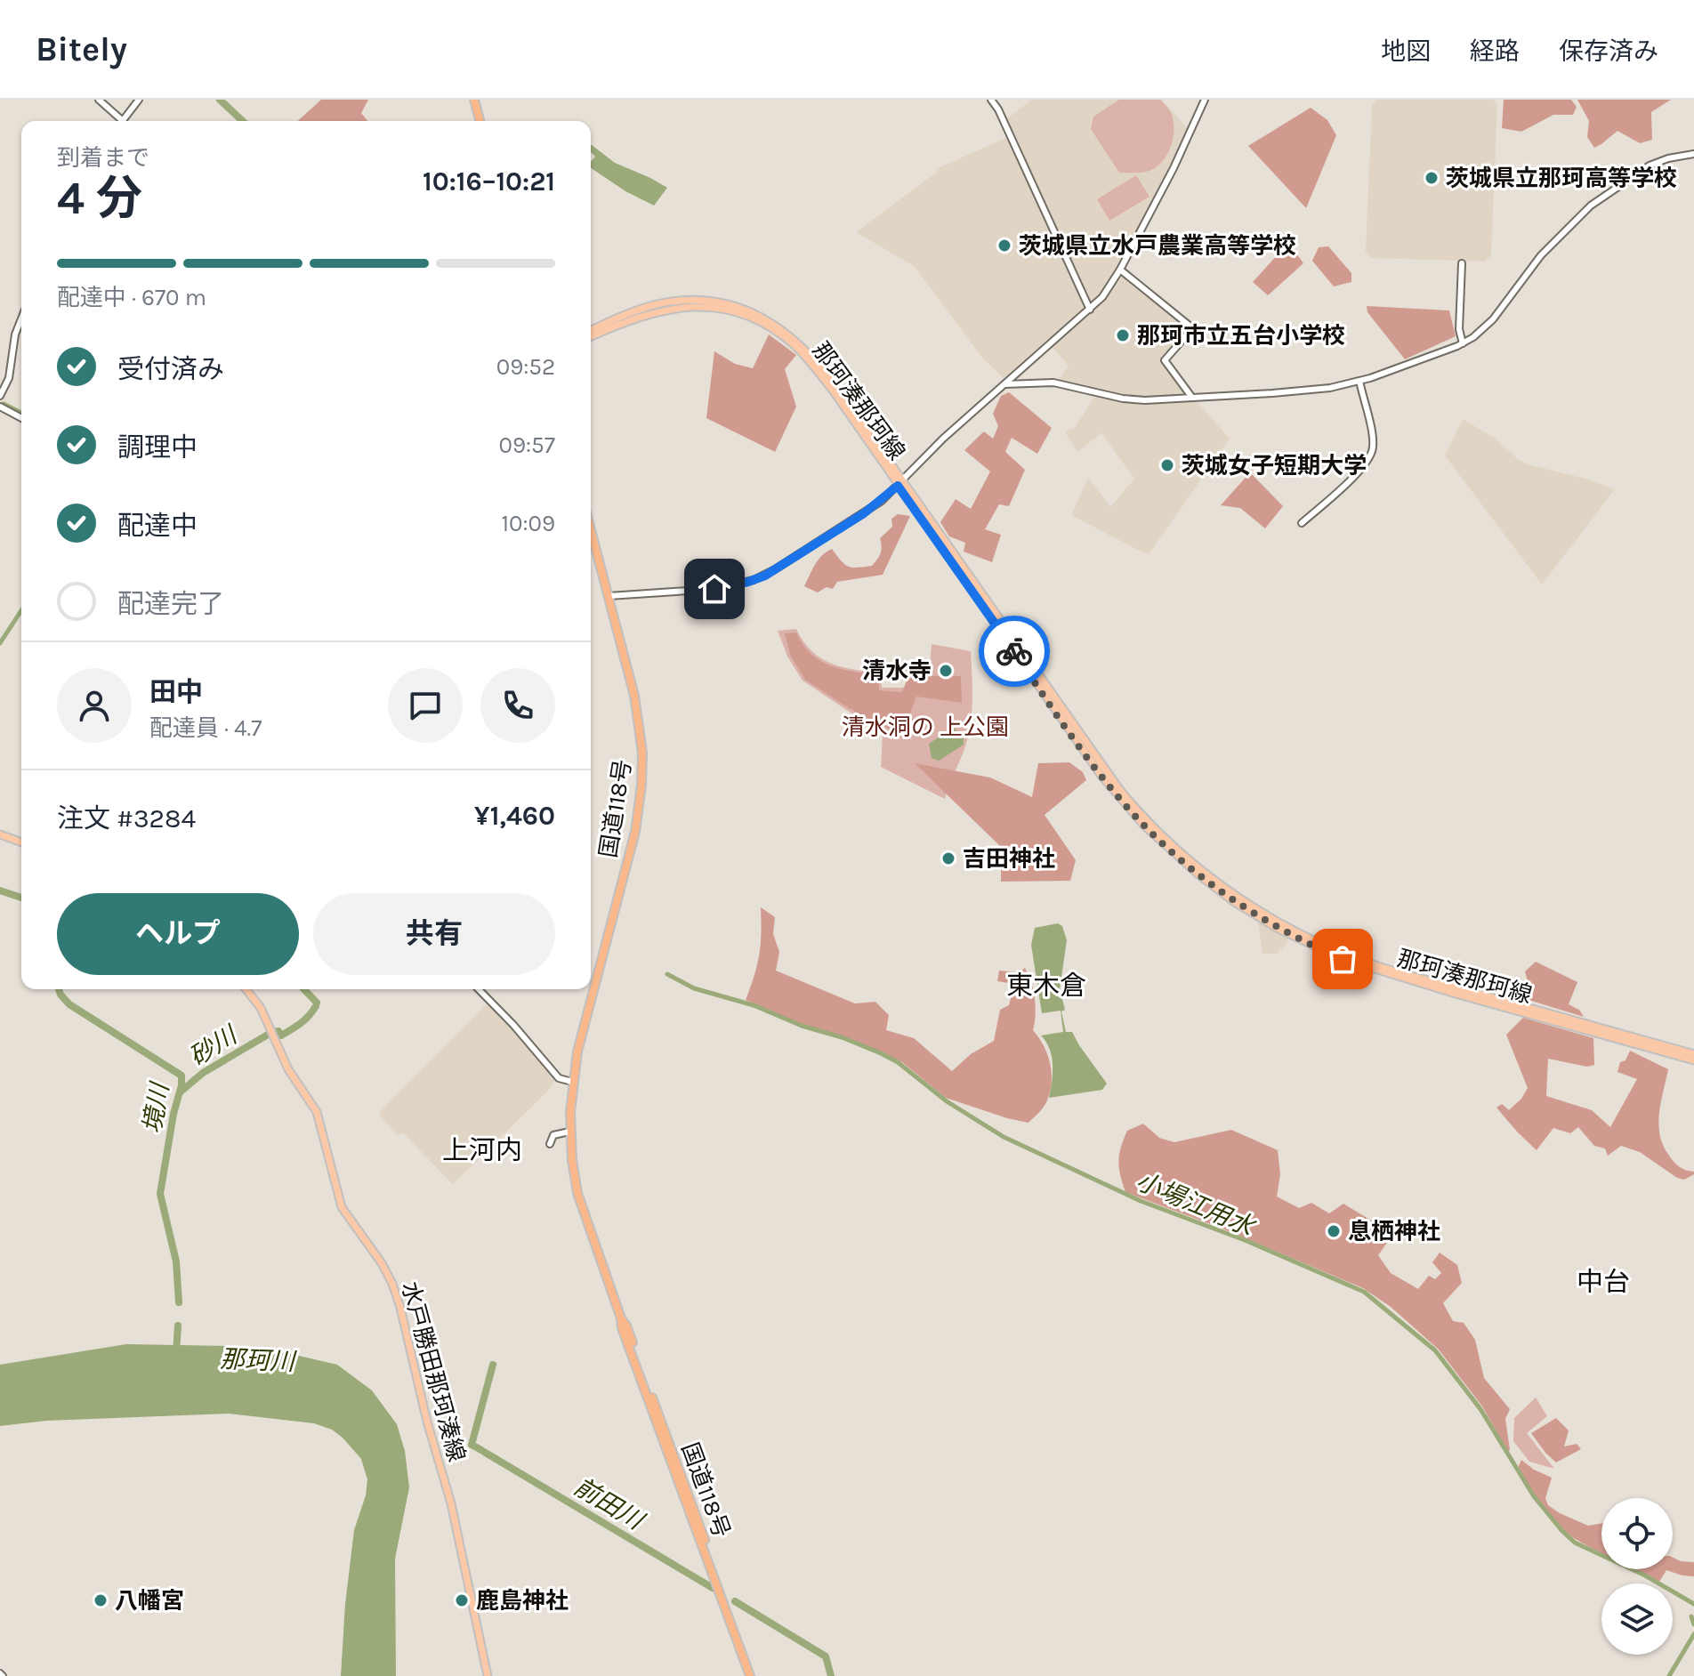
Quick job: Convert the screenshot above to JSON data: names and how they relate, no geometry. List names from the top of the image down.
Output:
{
  "streets": {
    "highway": ["国道118号"],
    "main road": ["那珂湊那珂線", "水戸勝田那珂湊線"]
  },
  "districts": ["東木倉", "上河内", "中台"],
  "water": [
    "砂川",
    "境川",
    "小場江用水",
    "那珂川",
    "前田川"
  ],
  "parks": ["清水洞の 上公園"],
  "places": [
    "茨城県立那珂高等学校",
    "茨城県立水戸農業高等学校",
    "那珂市立五台小学校",
    "茨城女子短期大学",
    "清水寺",
    "吉田神社",
    "息栖神社",
    "八幡宮",
    "鹿島神社"
  ],
  "page": {
    "header": "Bitely",
    "nav": ["地図", "経路", "保存済み"],
    "heading": ["4 分", "到着まで", "10:16–10:21"],
    "panel": [
      "田中",
      "配達員 · 4.7",
      "注文 #3284",
      "¥1,460"
    ],
    "bar": "配達中 · 670 m",
    "list": [
      ["受付済み", "09:52"],
      ["調理中", "09:57"],
      ["配達中", "10:09"],
      "配達完了"
    ],
    "buttons": ["ヘルプ", "共有"]
  }
}
